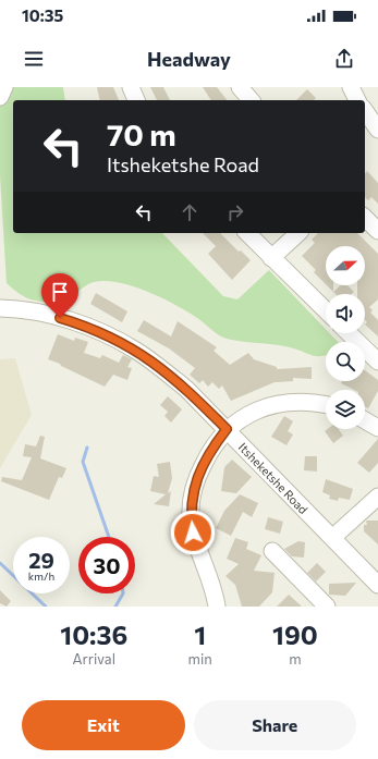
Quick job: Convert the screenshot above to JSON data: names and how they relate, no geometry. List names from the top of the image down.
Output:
{
  "streets": {
    "street": ["Itsheketshe Road"]
  },
  "north": "right",
  "page": {
    "status": "10:35",
    "header": "Headway",
    "turn": ["70 m", "Itsheketshe Road"],
    "speed": "29 km/h",
    "limit": "30",
    "eta": [
      "10:36",
      "Arrival",
      "1",
      "min",
      "190",
      "m"
    ],
    "buttons": ["Exit", "Share"]
  }
}
